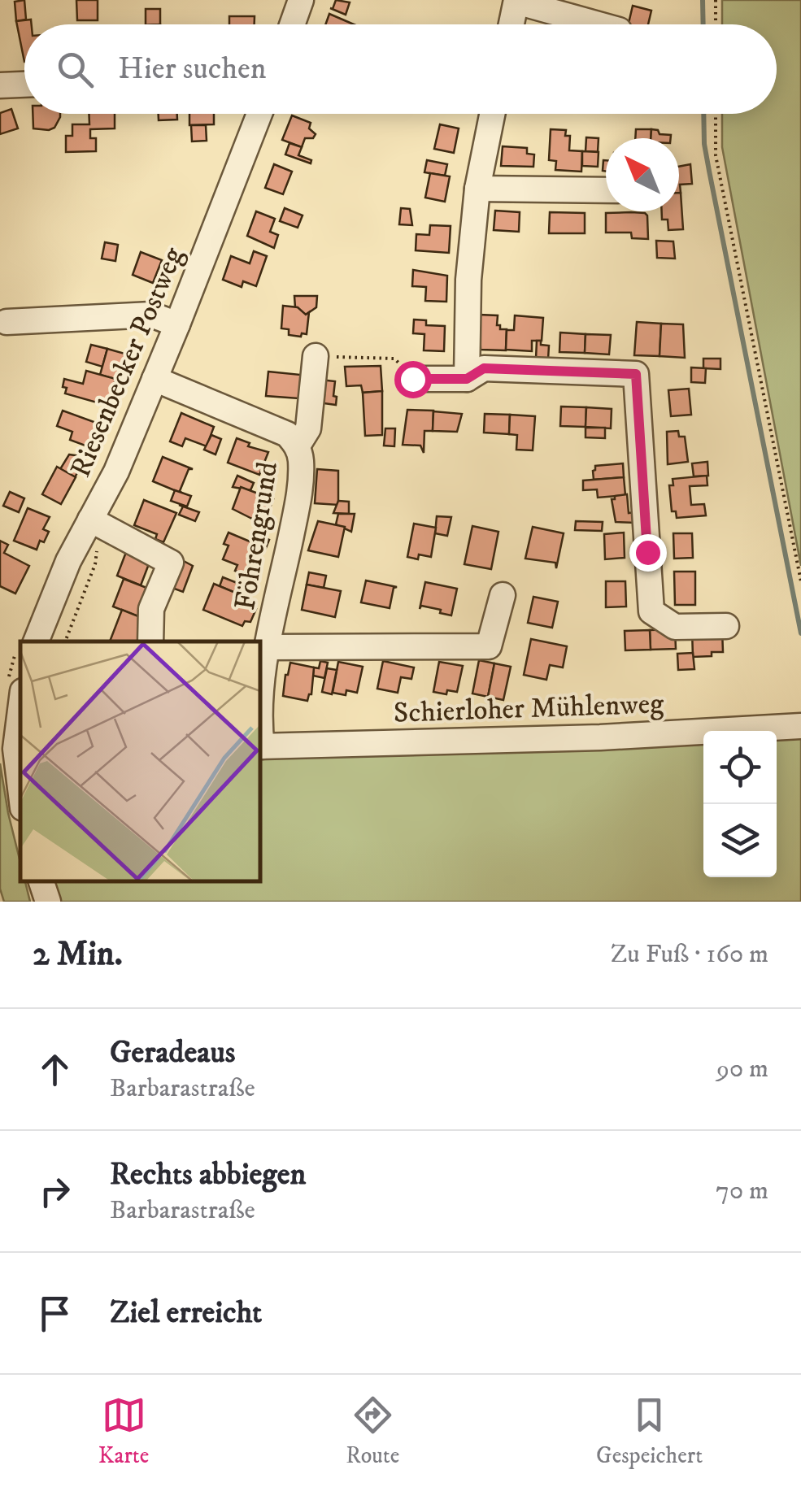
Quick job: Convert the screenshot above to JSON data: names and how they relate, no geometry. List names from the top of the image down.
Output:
{
  "streets": {
    "street": ["Riesenbecker Postweg", "Föhrengrund", "Schierloher Mühlenweg"]
  },
  "crossings": [
    ["Riesenbecker Postweg", "Föhrengrund"]
  ],
  "north": "top left",
  "page": {
    "search": "Hier suchen",
    "heading": ["2 Min.", "Zu Fuß · 160 m"],
    "list": [
      ["Geradeaus", "Barbarastraße", "90 m"],
      ["Rechts abbiegen", "Barbarastraße", "70 m"],
      "Ziel erreicht"
    ],
    "nav": ["Karte", "Route", "Gespeichert"]
  }
}
